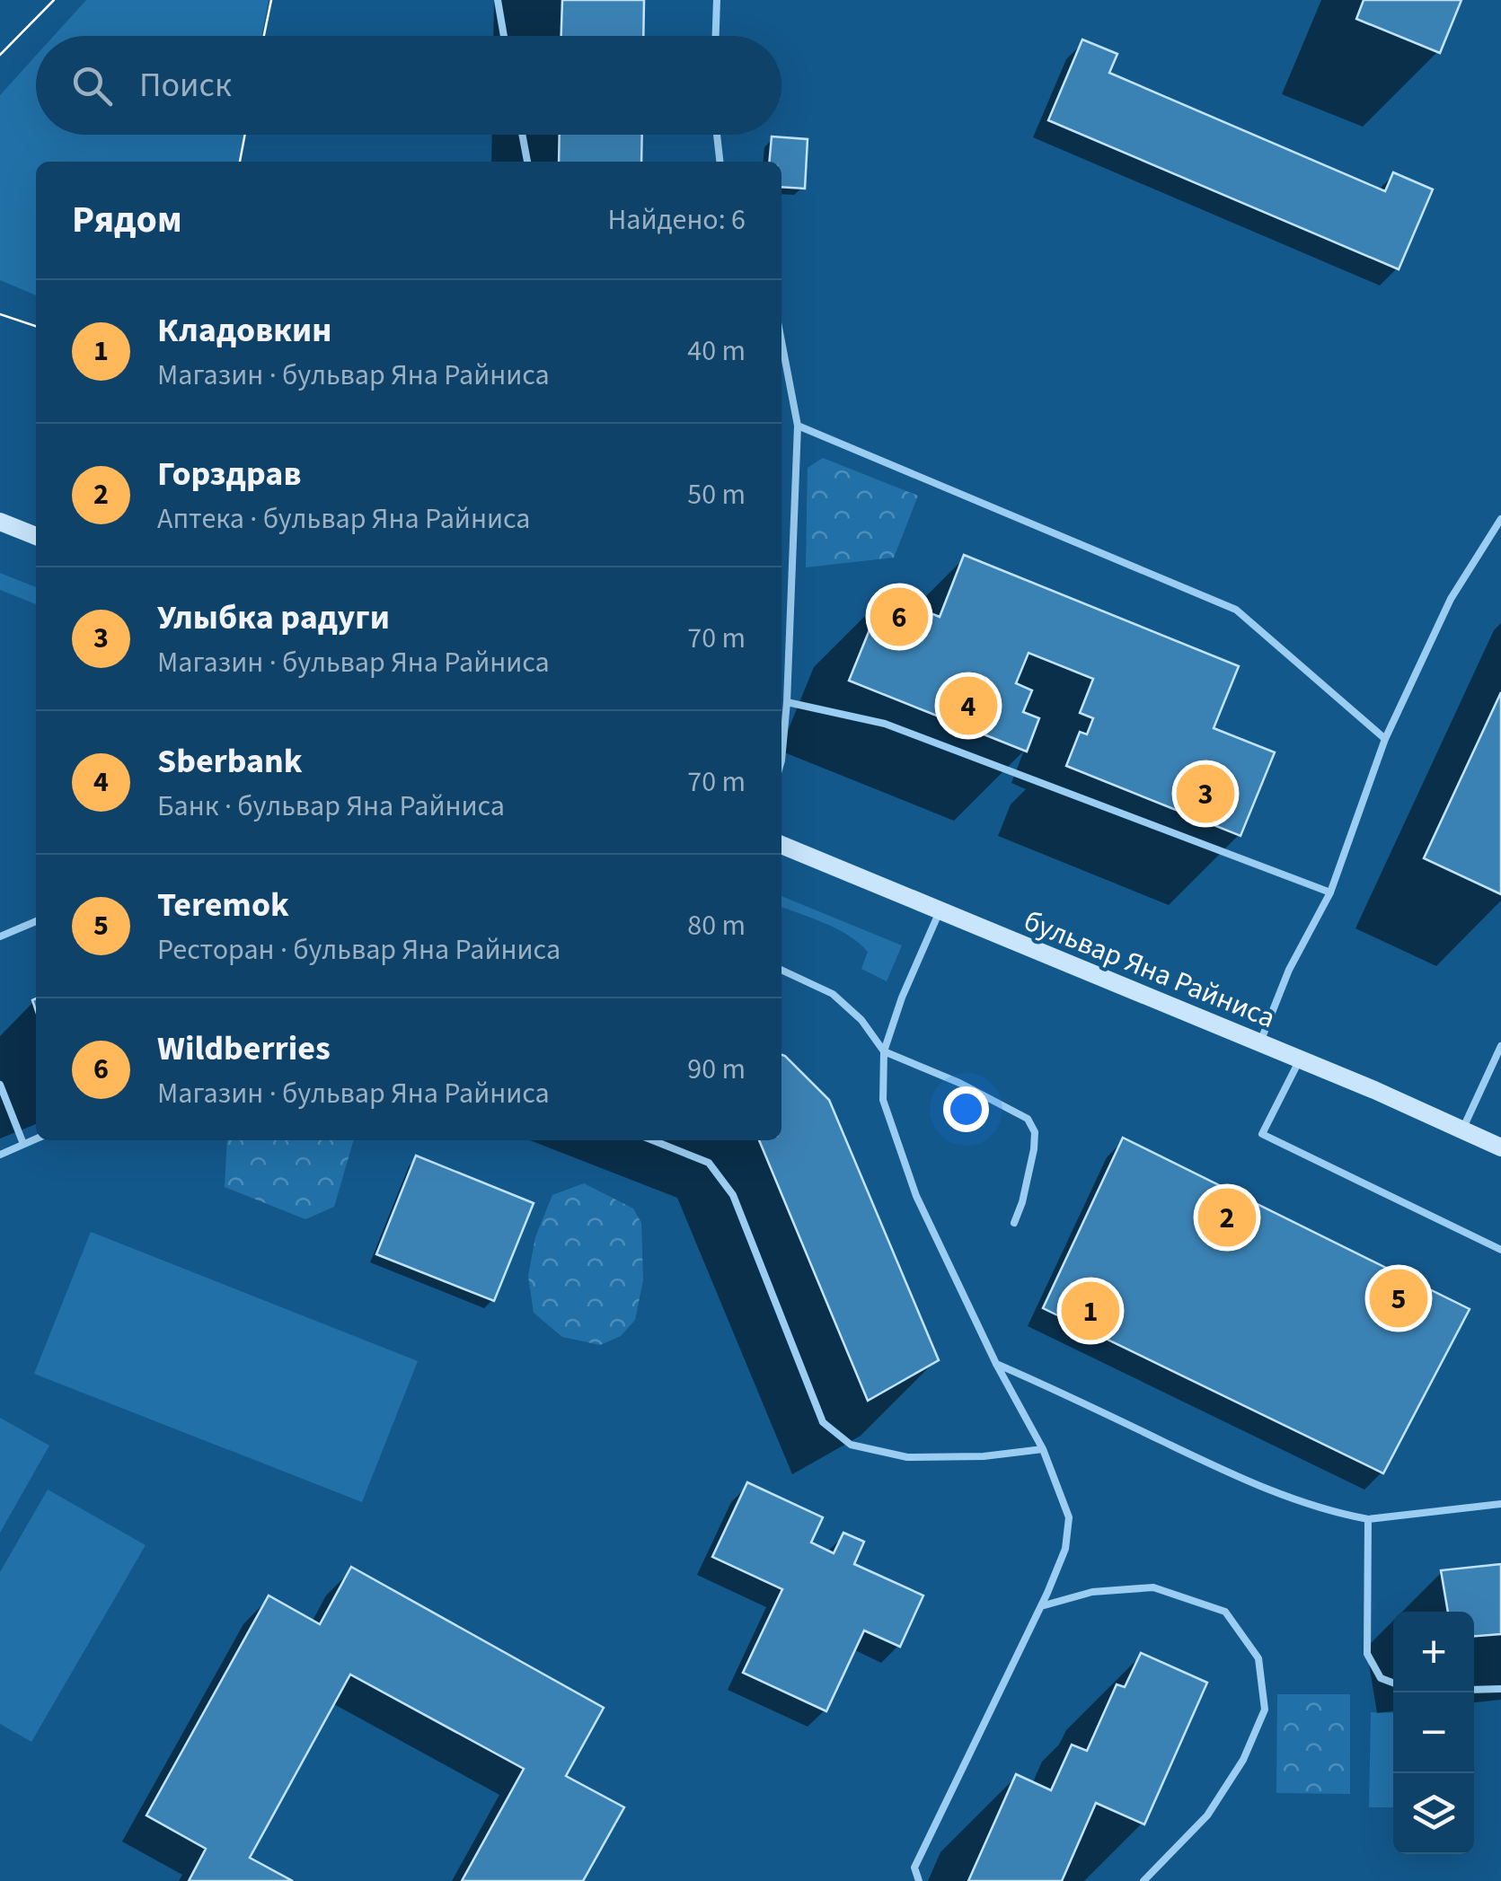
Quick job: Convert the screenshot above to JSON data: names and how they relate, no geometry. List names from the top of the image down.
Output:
{
  "streets": {
    "main road": ["бульвар Яна Райниса"]
  },
  "page": {
    "search": "Поиск",
    "heading": ["Рядом", "Найдено: 6"],
    "list": [
      {
        "mark": "1",
        "name": "Кладовкин",
        "note": "Магазин · бульвар Яна Райниса",
        "value": "40 m"
      },
      {
        "mark": "2",
        "name": "Горздрав",
        "note": "Аптека · бульвар Яна Райниса",
        "value": "50 m"
      },
      {
        "mark": "3",
        "name": "Улыбка радуги",
        "note": "Магазин · бульвар Яна Райниса",
        "value": "70 m"
      },
      {
        "mark": "4",
        "name": "Sberbank",
        "note": "Банк · бульвар Яна Райниса",
        "value": "70 m"
      },
      {
        "mark": "5",
        "name": "Teremok",
        "note": "Ресторан · бульвар Яна Райниса",
        "value": "80 m"
      },
      {
        "mark": "6",
        "name": "Wildberries",
        "note": "Магазин · бульвар Яна Райниса",
        "value": "90 m"
      }
    ],
    "pins": [
      "6",
      "4",
      "3",
      "2",
      "5",
      "1"
    ],
    "map_buttons": ["+", "−"]
  }
}
